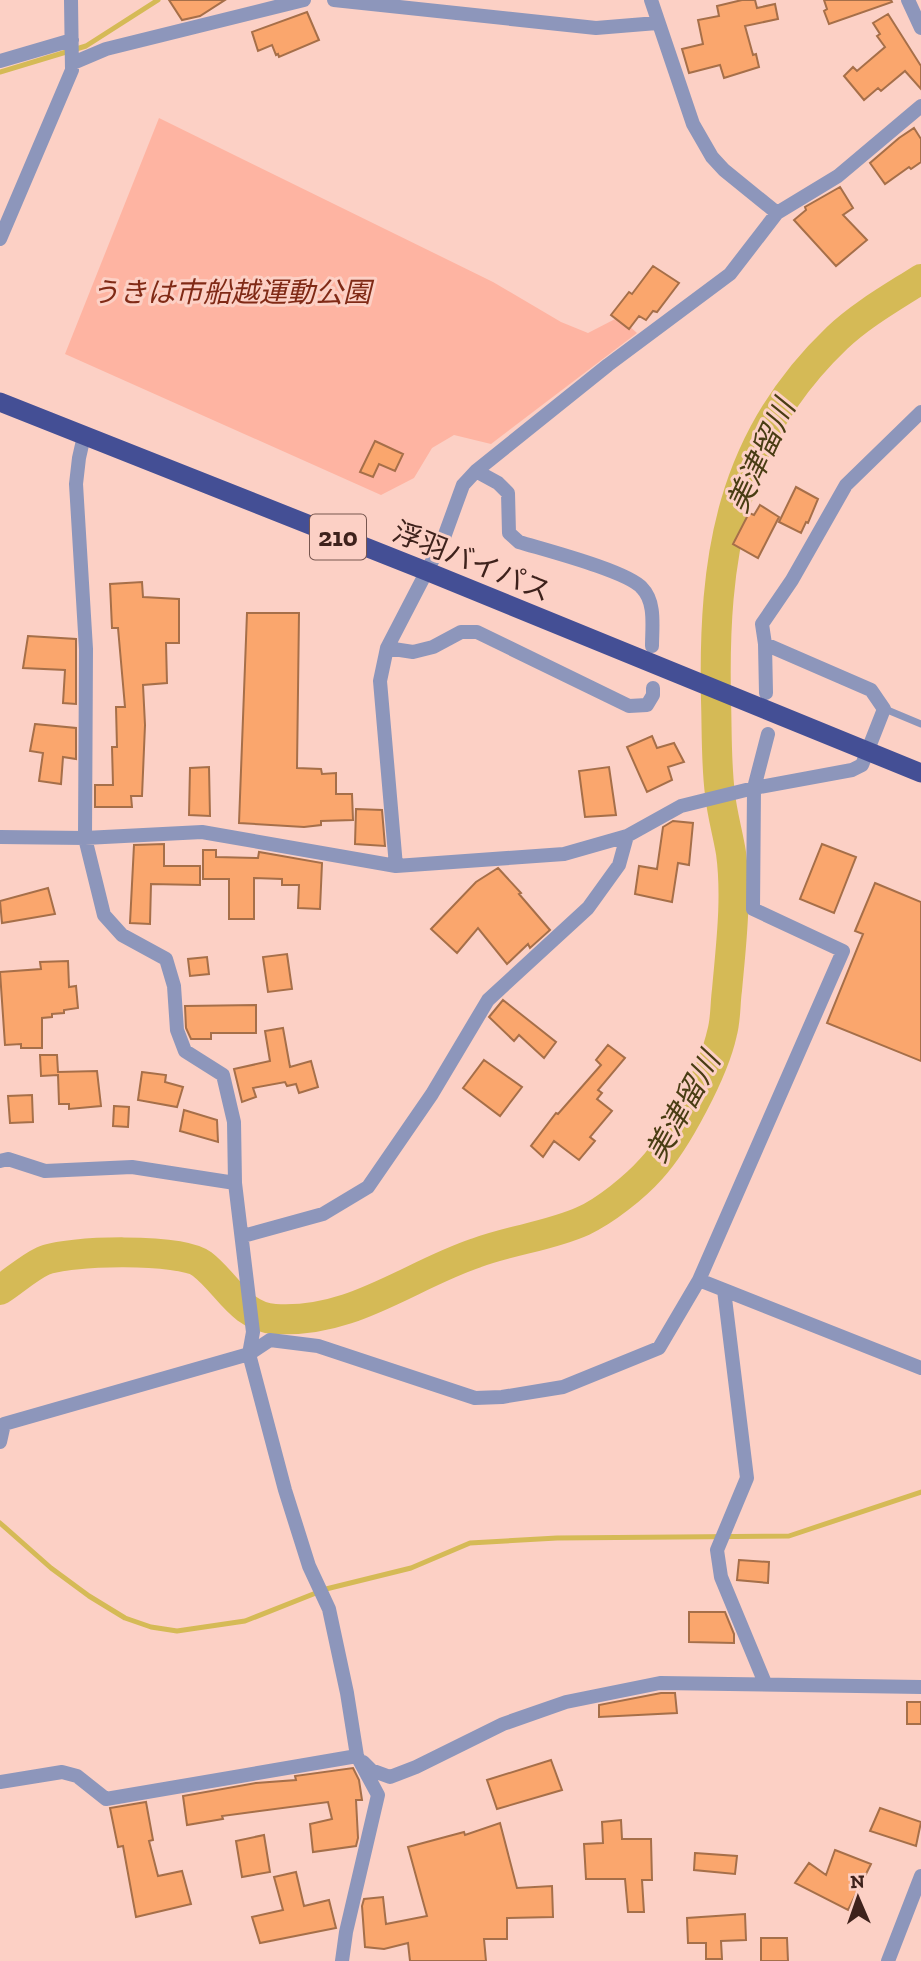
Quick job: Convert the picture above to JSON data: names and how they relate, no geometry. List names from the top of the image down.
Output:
{
  "streets": {
    "highway": ["210", "浮羽バイパス"]
  },
  "water": ["美津留川"],
  "parks": ["うきは市船越運動公園"],
  "north": "top"
}
